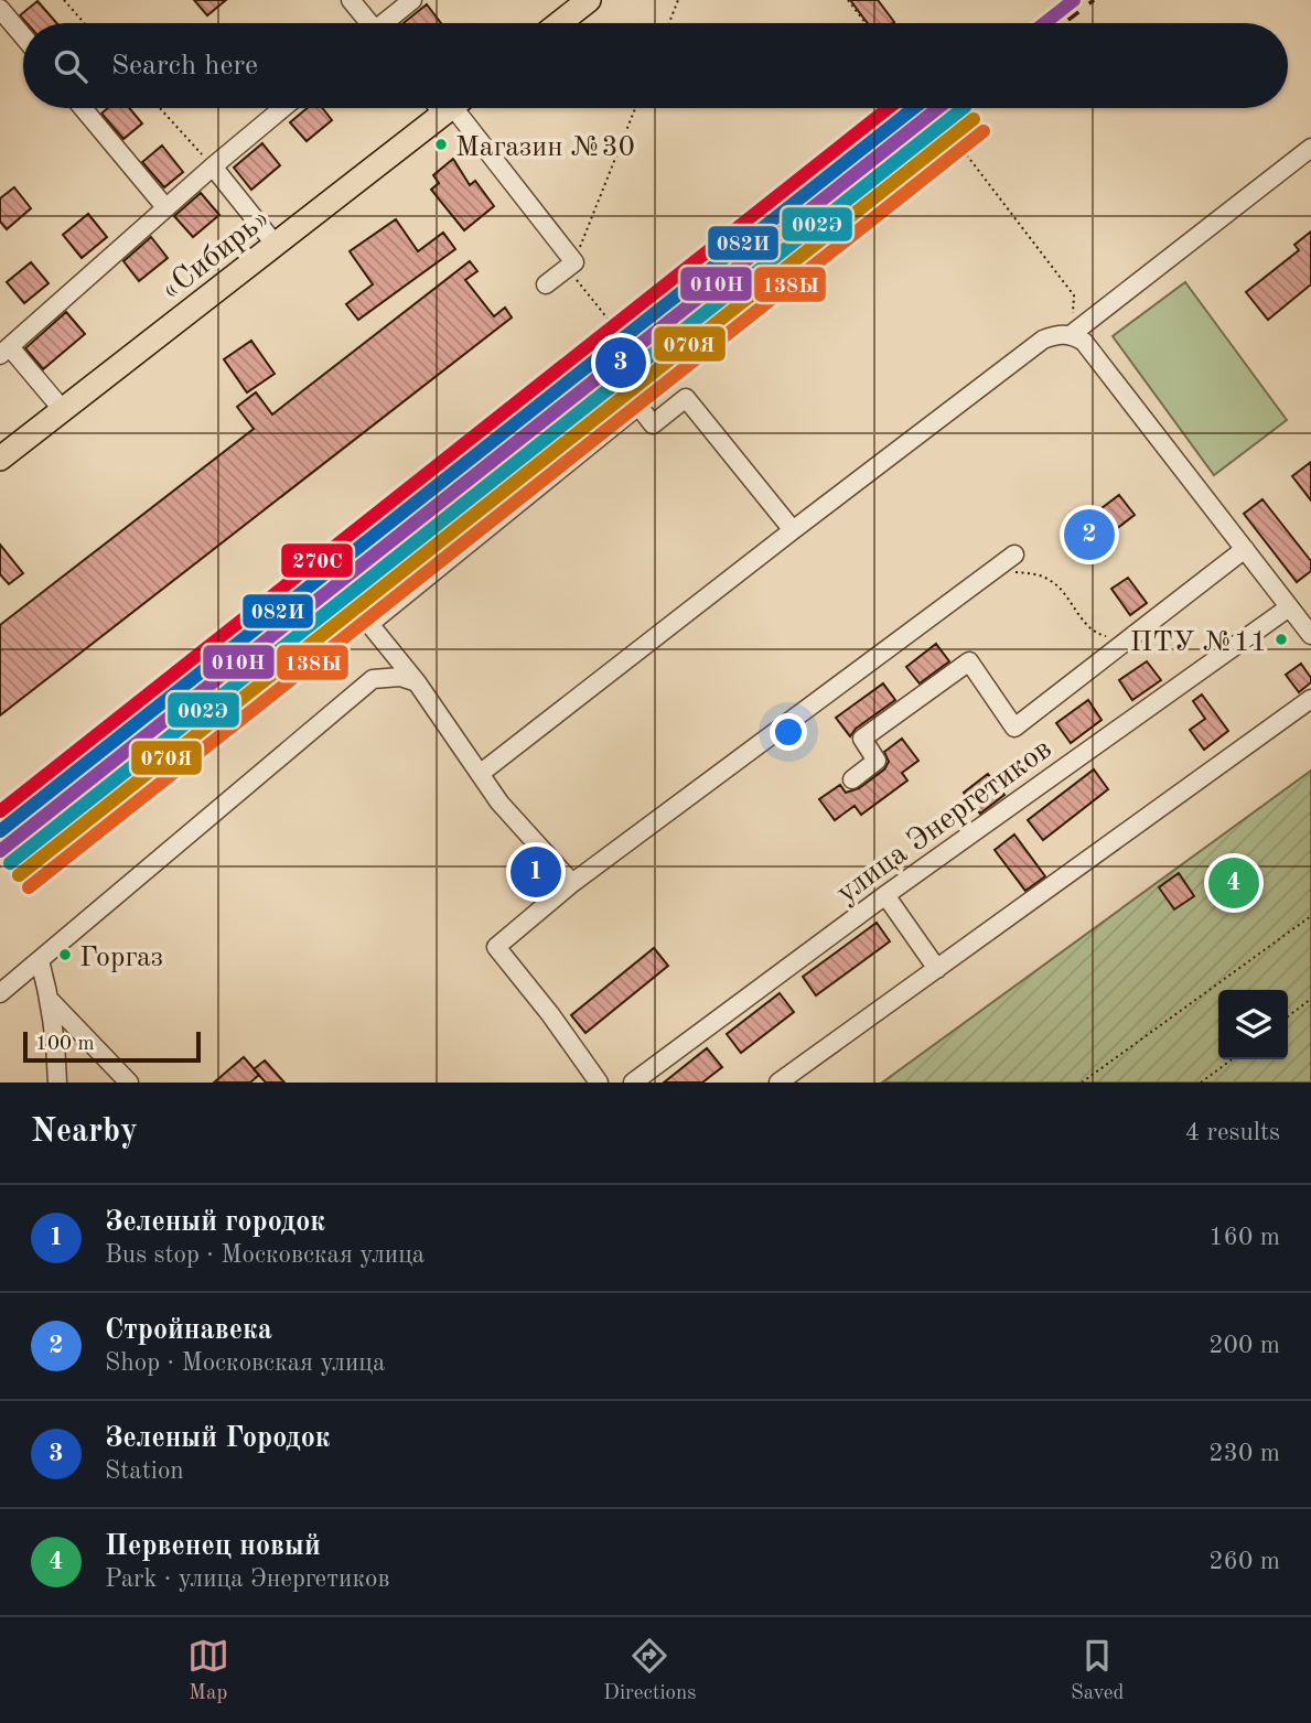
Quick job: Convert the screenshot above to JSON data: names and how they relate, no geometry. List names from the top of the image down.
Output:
{
  "streets": {
    "main road": ["«Сибирь»"],
    "street": ["улица Энергетиков"]
  },
  "places": ["Магазин №30", "ПТУ №11", "Горгаз"],
  "lines": [
    "transit line 010Н",
    "transit line 002Э",
    "transit line 082И",
    "transit line 270С",
    "transit line 070Я",
    "transit line 138Ы"
  ],
  "scale_bar": "100 m",
  "page": {
    "search": "Search here",
    "pins": [
      "3",
      "2",
      "1",
      "4"
    ],
    "scale": "100 m",
    "heading": ["Nearby", "4 results"],
    "list": [
      {
        "mark": "1",
        "name": "Зеленый городок",
        "note": "Bus stop · Московская улица",
        "value": "160 m"
      },
      {
        "mark": "2",
        "name": "Стройнавека",
        "note": "Shop · Московская улица",
        "value": "200 m"
      },
      {
        "mark": "3",
        "name": "Зеленый Городок",
        "note": "Station",
        "value": "230 m"
      },
      {
        "mark": "4",
        "name": "Первенец новый",
        "note": "Park · улица Энергетиков",
        "value": "260 m"
      }
    ],
    "nav": ["Map", "Directions", "Saved"]
  }
}
